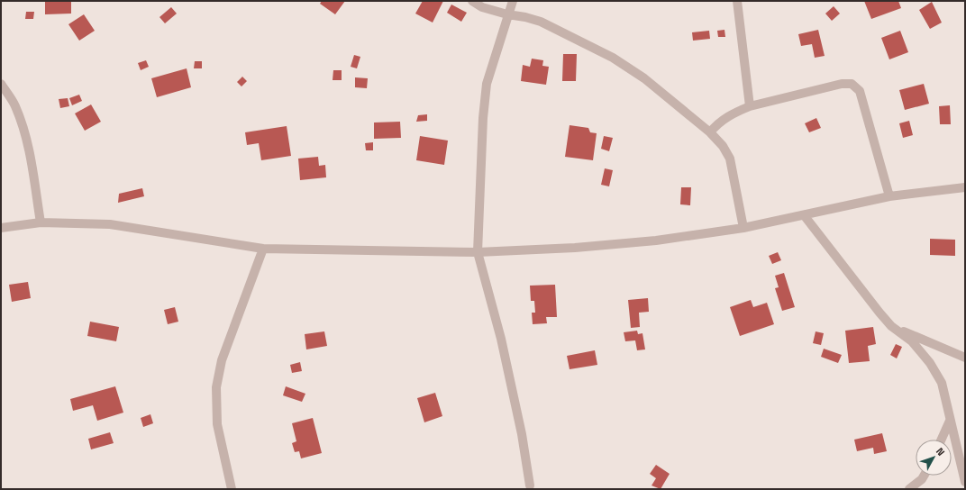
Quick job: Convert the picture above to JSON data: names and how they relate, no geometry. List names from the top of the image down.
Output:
{
  "north": "top right"
}
